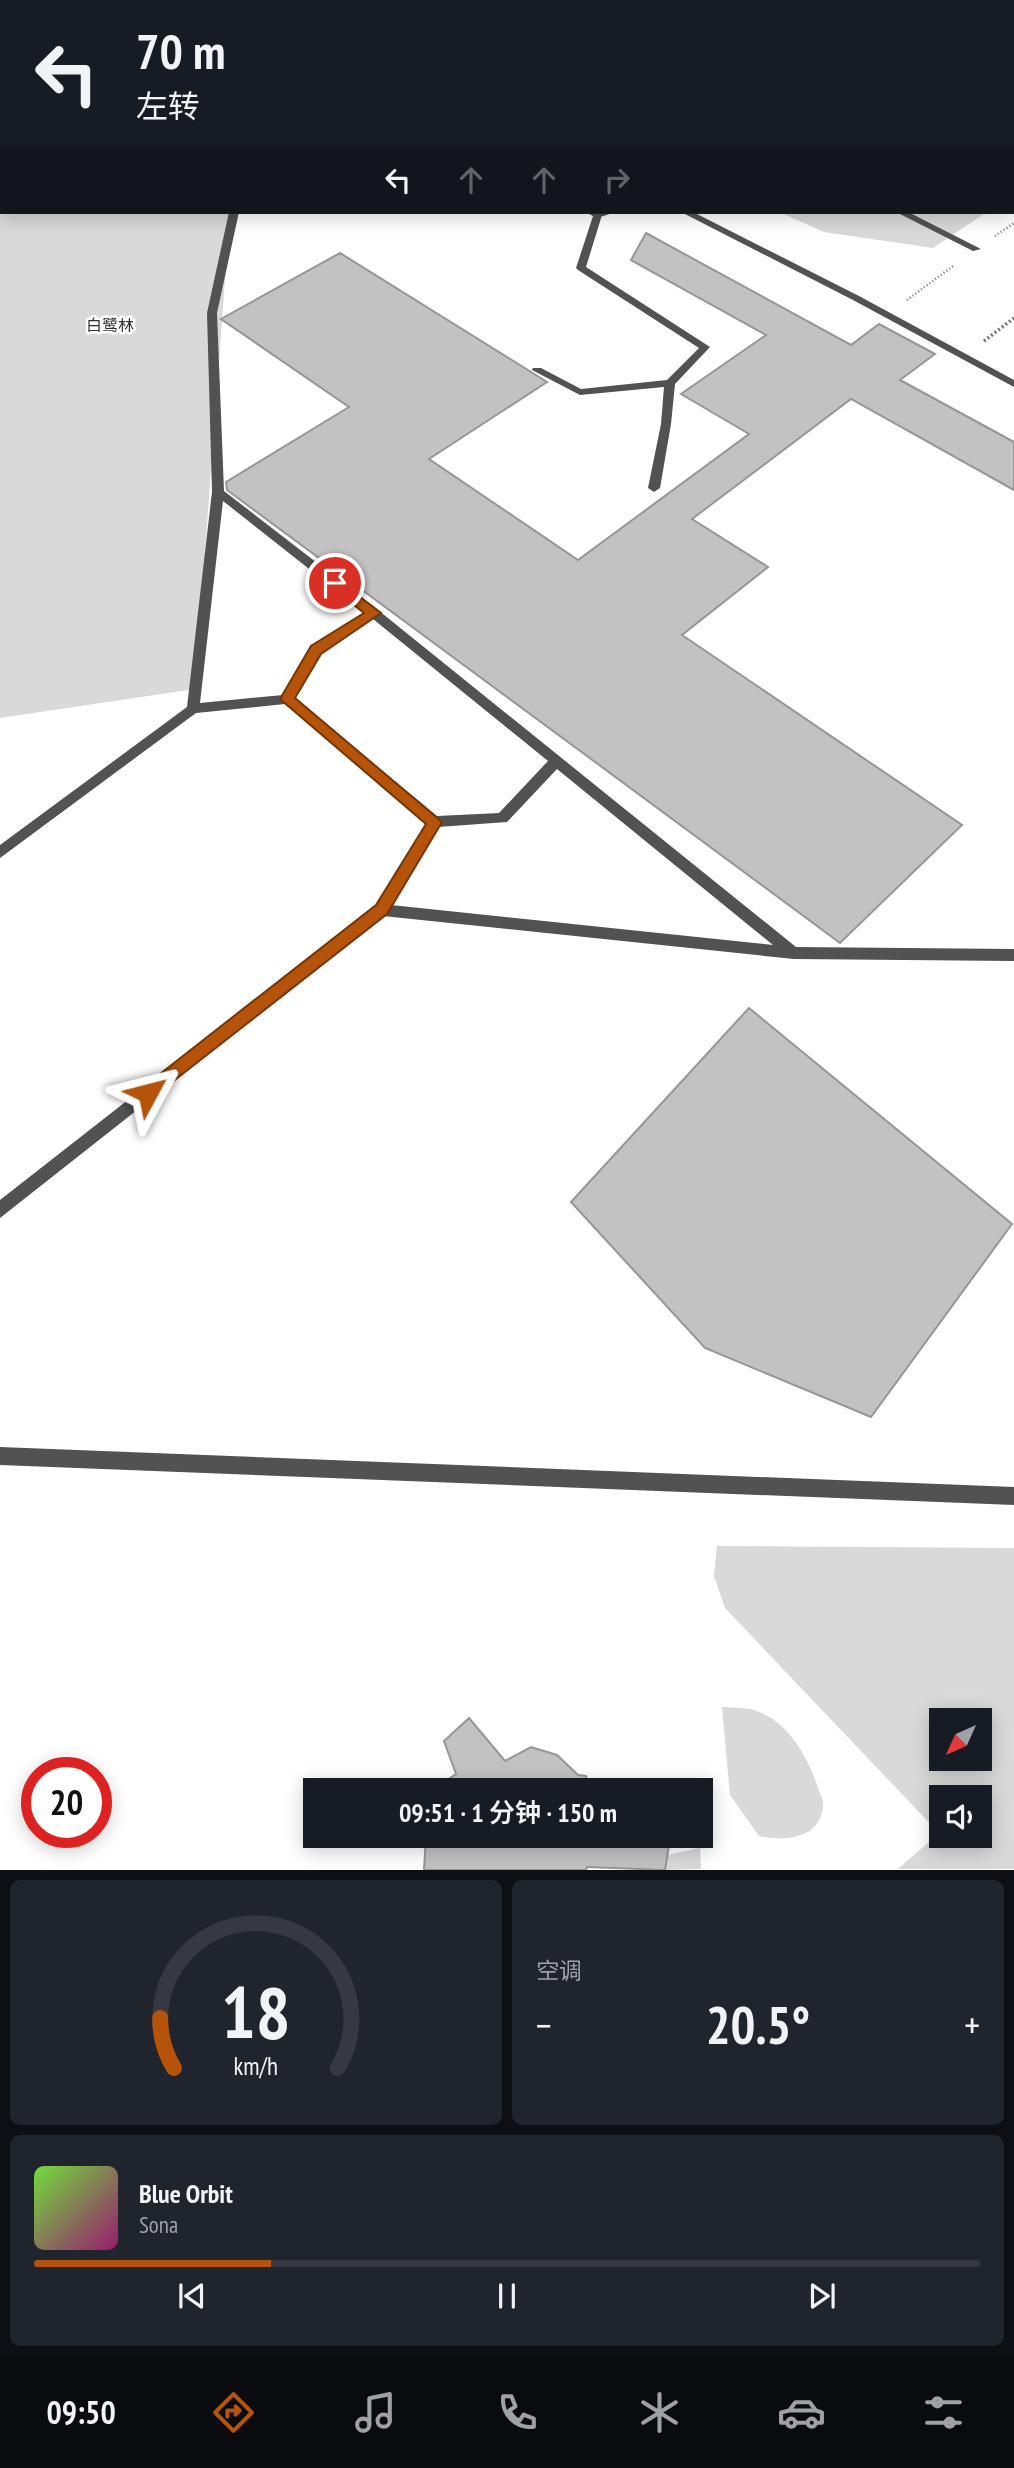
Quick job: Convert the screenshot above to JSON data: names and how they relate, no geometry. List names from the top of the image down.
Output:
{
  "parks": ["白鹭林"],
  "north": "bottom left",
  "page": {
    "turn": ["70 m", "左转"],
    "limit": "20",
    "trip": "09:51 · 1 分钟 · 150 m",
    "tile": "空调",
    "heat": ["−", "20.5°", "+"],
    "song": ["Blue Orbit", "Sona"],
    "tabs": "09:50",
    "gauge": ["18", "km/h"]
  }
}
